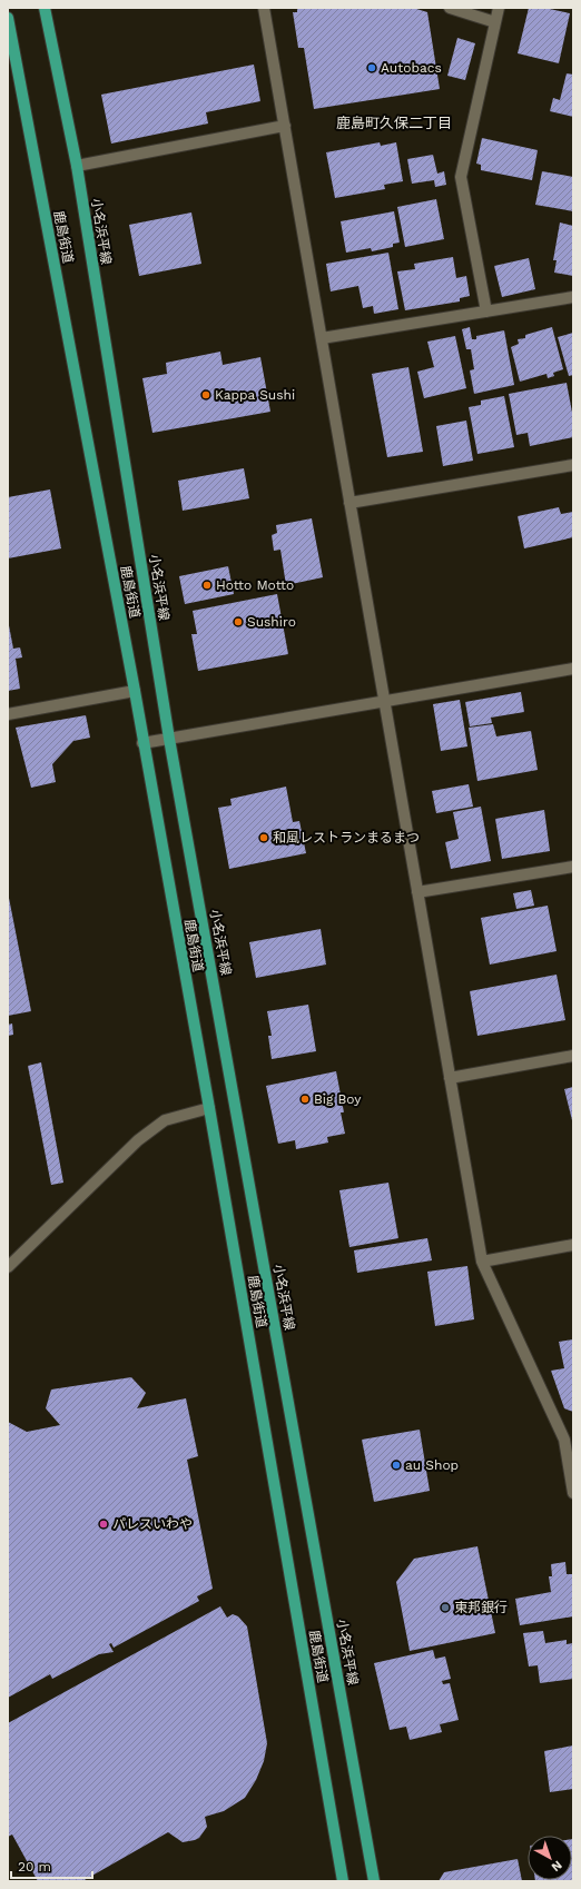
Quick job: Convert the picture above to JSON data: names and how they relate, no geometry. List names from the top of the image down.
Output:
{
  "streets": {
    "main road": ["小名浜平線", "鹿島街道"]
  },
  "districts": ["鹿島町久保二丁目"],
  "places": [
    "Autobacs",
    "Kappa Sushi",
    "Hotto Motto",
    "Sushiro",
    "和風レストランまるまつ",
    "Big Boy",
    "au Shop",
    "パレスいわや",
    "東邦銀行"
  ],
  "scale_bar": "20 m",
  "north": "bottom right"
}
